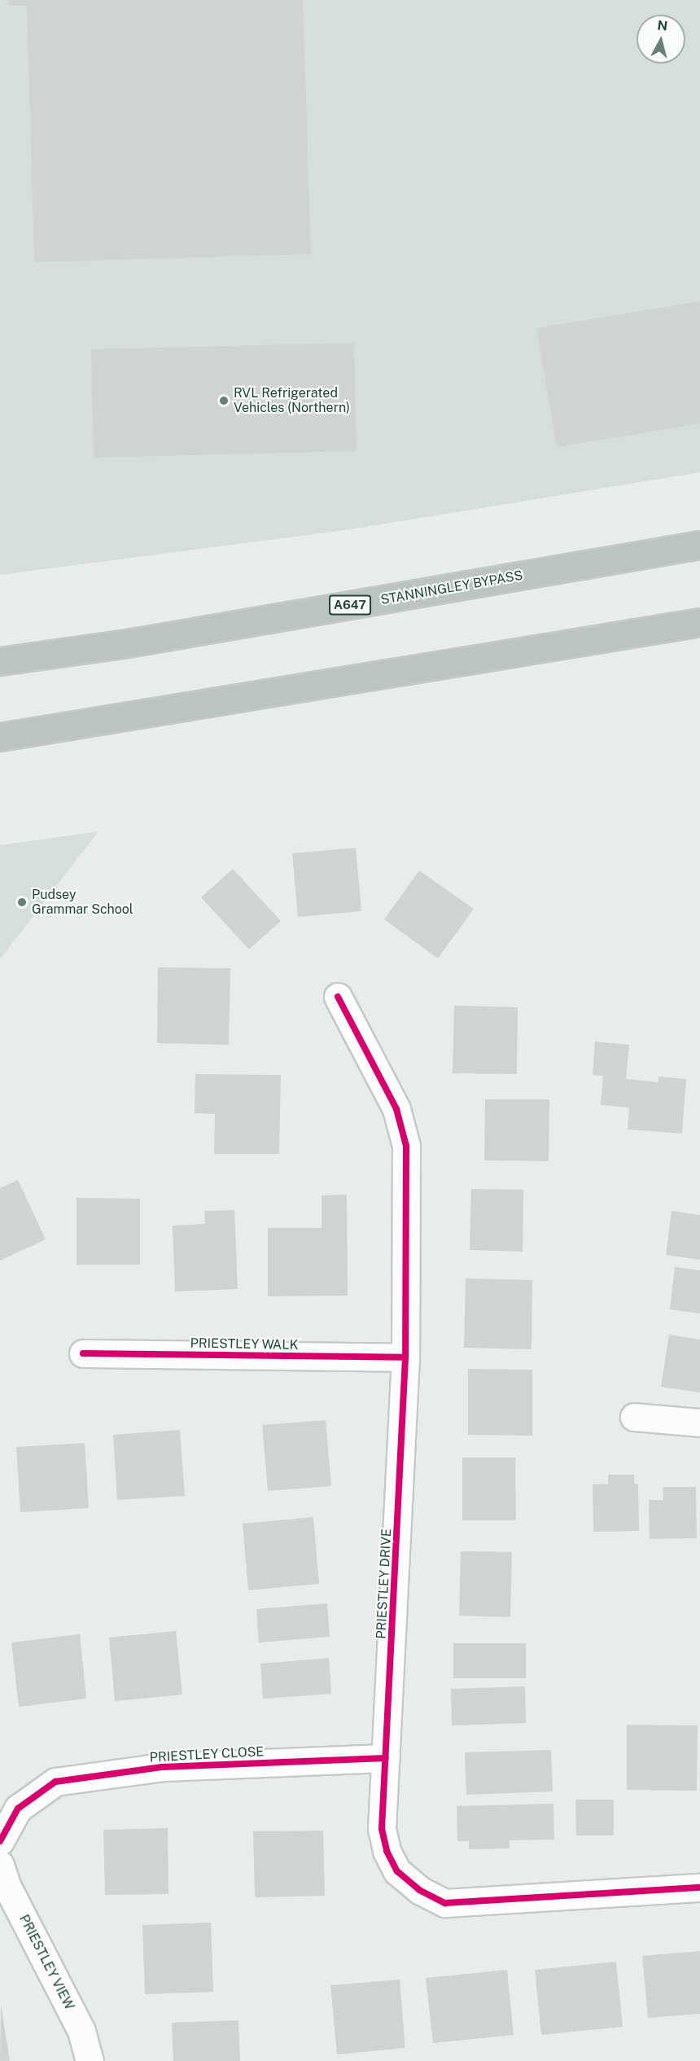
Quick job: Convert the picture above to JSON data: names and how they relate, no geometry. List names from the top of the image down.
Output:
{
  "streets": {
    "highway": ["STANNINGLEY BYPASS", "A647"],
    "street": [
      "PRIESTLEY WALK",
      "PRIESTLEY DRIVE",
      "PRIESTLEY CLOSE",
      "PRIESTLEY VIEW"
    ]
  },
  "crossings": [
    ["PRIESTLEY WALK", "PRIESTLEY DRIVE"],
    ["PRIESTLEY DRIVE", "PRIESTLEY CLOSE"]
  ],
  "places": ["RVL Refrigerated Vehicles (Northern)", "Pudsey Grammar School"],
  "north": "top"
}
